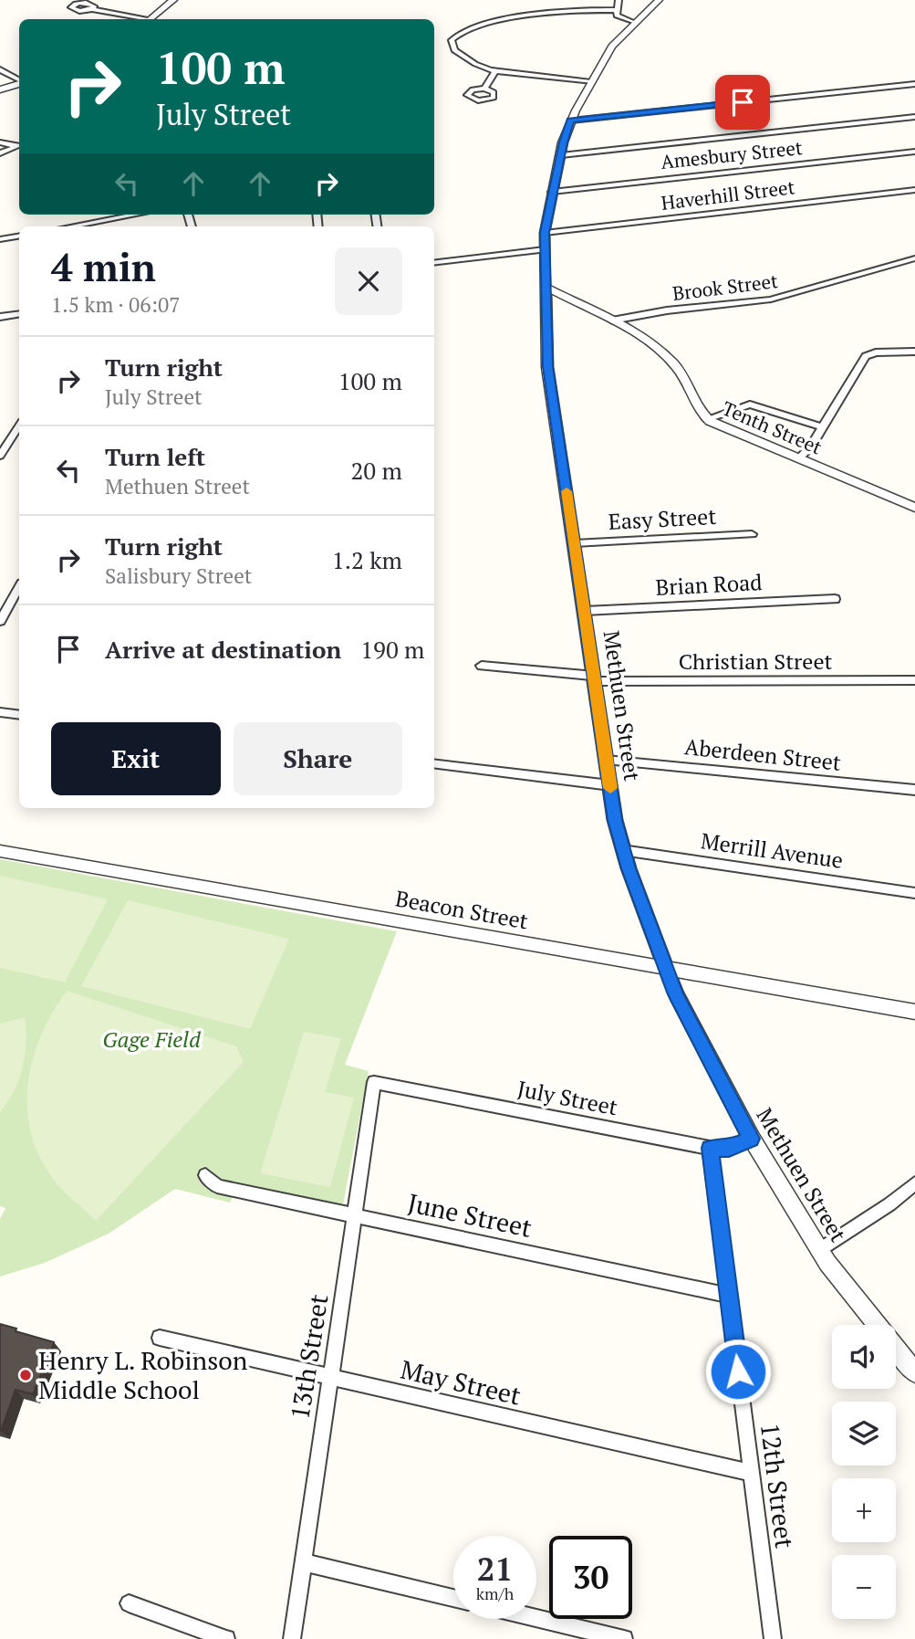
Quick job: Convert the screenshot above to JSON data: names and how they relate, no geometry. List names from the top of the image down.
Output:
{
  "streets": {
    "street": [
      "Amesbury Street",
      "Haverhill Street",
      "Brook Street",
      "Tenth Street",
      "Easy Street",
      "Brian Road",
      "Christian Street",
      "Methuen Street",
      "Aberdeen Street",
      "Merrill Avenue",
      "Beacon Street",
      "July Street",
      "June Street",
      "13th Street",
      "May Street",
      "12th Street"
    ]
  },
  "crossings": [
    ["Amesbury Street", "Methuen Street"],
    ["Haverhill Street", "Methuen Street"],
    ["Brook Street", "Tenth Street"],
    ["Tenth Street", "Methuen Street"],
    ["Easy Street", "Methuen Street"],
    ["Brian Road", "Methuen Street"],
    ["Christian Street", "Methuen Street"],
    ["Methuen Street", "Aberdeen Street"],
    ["Methuen Street", "Merrill Avenue"],
    ["Methuen Street", "Beacon Street"],
    ["Methuen Street", "July Street"],
    ["July Street", "13th Street"],
    ["July Street", "12th Street"],
    ["June Street", "13th Street"],
    ["June Street", "12th Street"],
    ["13th Street", "May Street"],
    ["May Street", "12th Street"]
  ],
  "parks": ["Gage Field"],
  "places": ["Henry L. Robinson Middle School"],
  "page": {
    "turn": ["100 m", "July Street"],
    "heading": ["4 min", "1.5 km · 06:07"],
    "list": [
      {
        "name": "Turn right",
        "note": "July Street",
        "value": "100 m"
      },
      {
        "name": "Turn left",
        "note": "Methuen Street",
        "value": "20 m"
      },
      {
        "name": "Turn right",
        "note": "Salisbury Street",
        "value": "1.2 km"
      },
      {
        "name": "Arrive at destination",
        "value": "190 m"
      }
    ],
    "buttons": ["Exit", "Share"],
    "map_buttons": ["+", "−"],
    "speed": "21 km/h",
    "limit": "30"
  }
}
